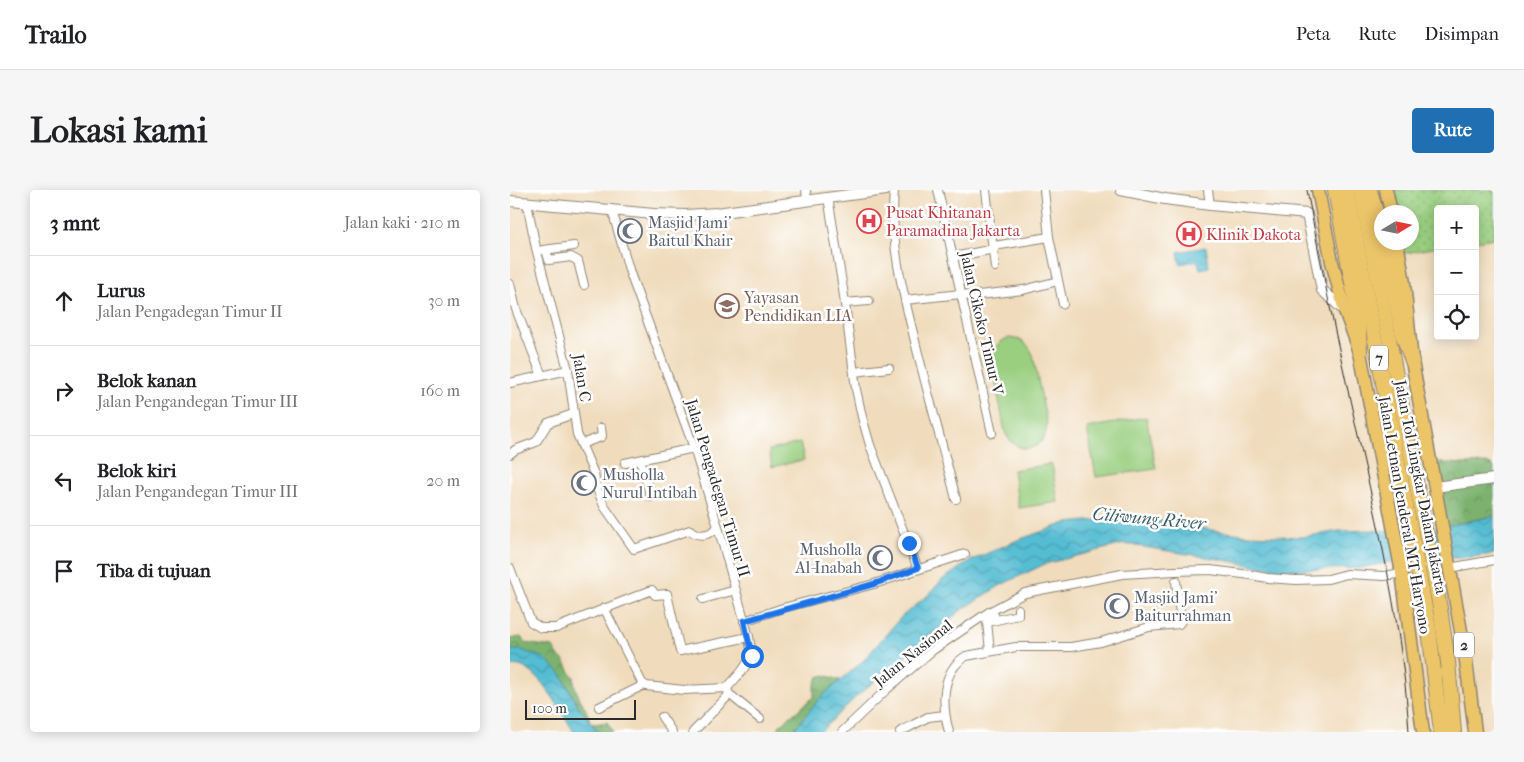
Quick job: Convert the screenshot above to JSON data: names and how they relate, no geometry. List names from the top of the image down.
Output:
{
  "streets": {
    "highway": [
      "7",
      "Jalan Tol Lingkar Dalam Jakarta",
      "Jalan Letnan Jenderal MT Haryono",
      "2"
    ],
    "street": [
      "Jalan Cikoko Timur V",
      "Jalan C",
      "Jalan Pengadegan Timur II",
      "Jalan Nasional"
    ]
  },
  "crossings": [
    ["Jalan C", "Jalan Pengadegan Timur II"]
  ],
  "water": ["Ciliwung River"],
  "places": {
    "hospital": ["Pusat Khitanan Paramadina Jakarta", "Klinik Dakota"],
    "mosque": [
      "Masjid Jami' Baitul Khair",
      "Musholla Nurul Intibah",
      "Musholla Al-Inabah",
      "Masjid Jami' Baiturrahman"
    ],
    "school or university": ["Yayasan Pendidikan LIA"]
  },
  "scale_bar": "100 m",
  "north": "right",
  "page": {
    "header": "Trailo",
    "nav": ["Peta", "Rute", "Disimpan"],
    "buttons": "Rute",
    "title": "Lokasi kami",
    "heading": ["3 mnt", "Jalan kaki · 210 m"],
    "map_buttons": ["+", "−"],
    "list": [
      ["Lurus", "Jalan Pengadegan Timur II", "30 m"],
      ["Belok kanan", "Jalan Pengandegan Timur III", "160 m"],
      ["Belok kiri", "Jalan Pengandegan Timur III", "20 m"],
      "Tiba di tujuan"
    ],
    "scale": "100 m"
  }
}
